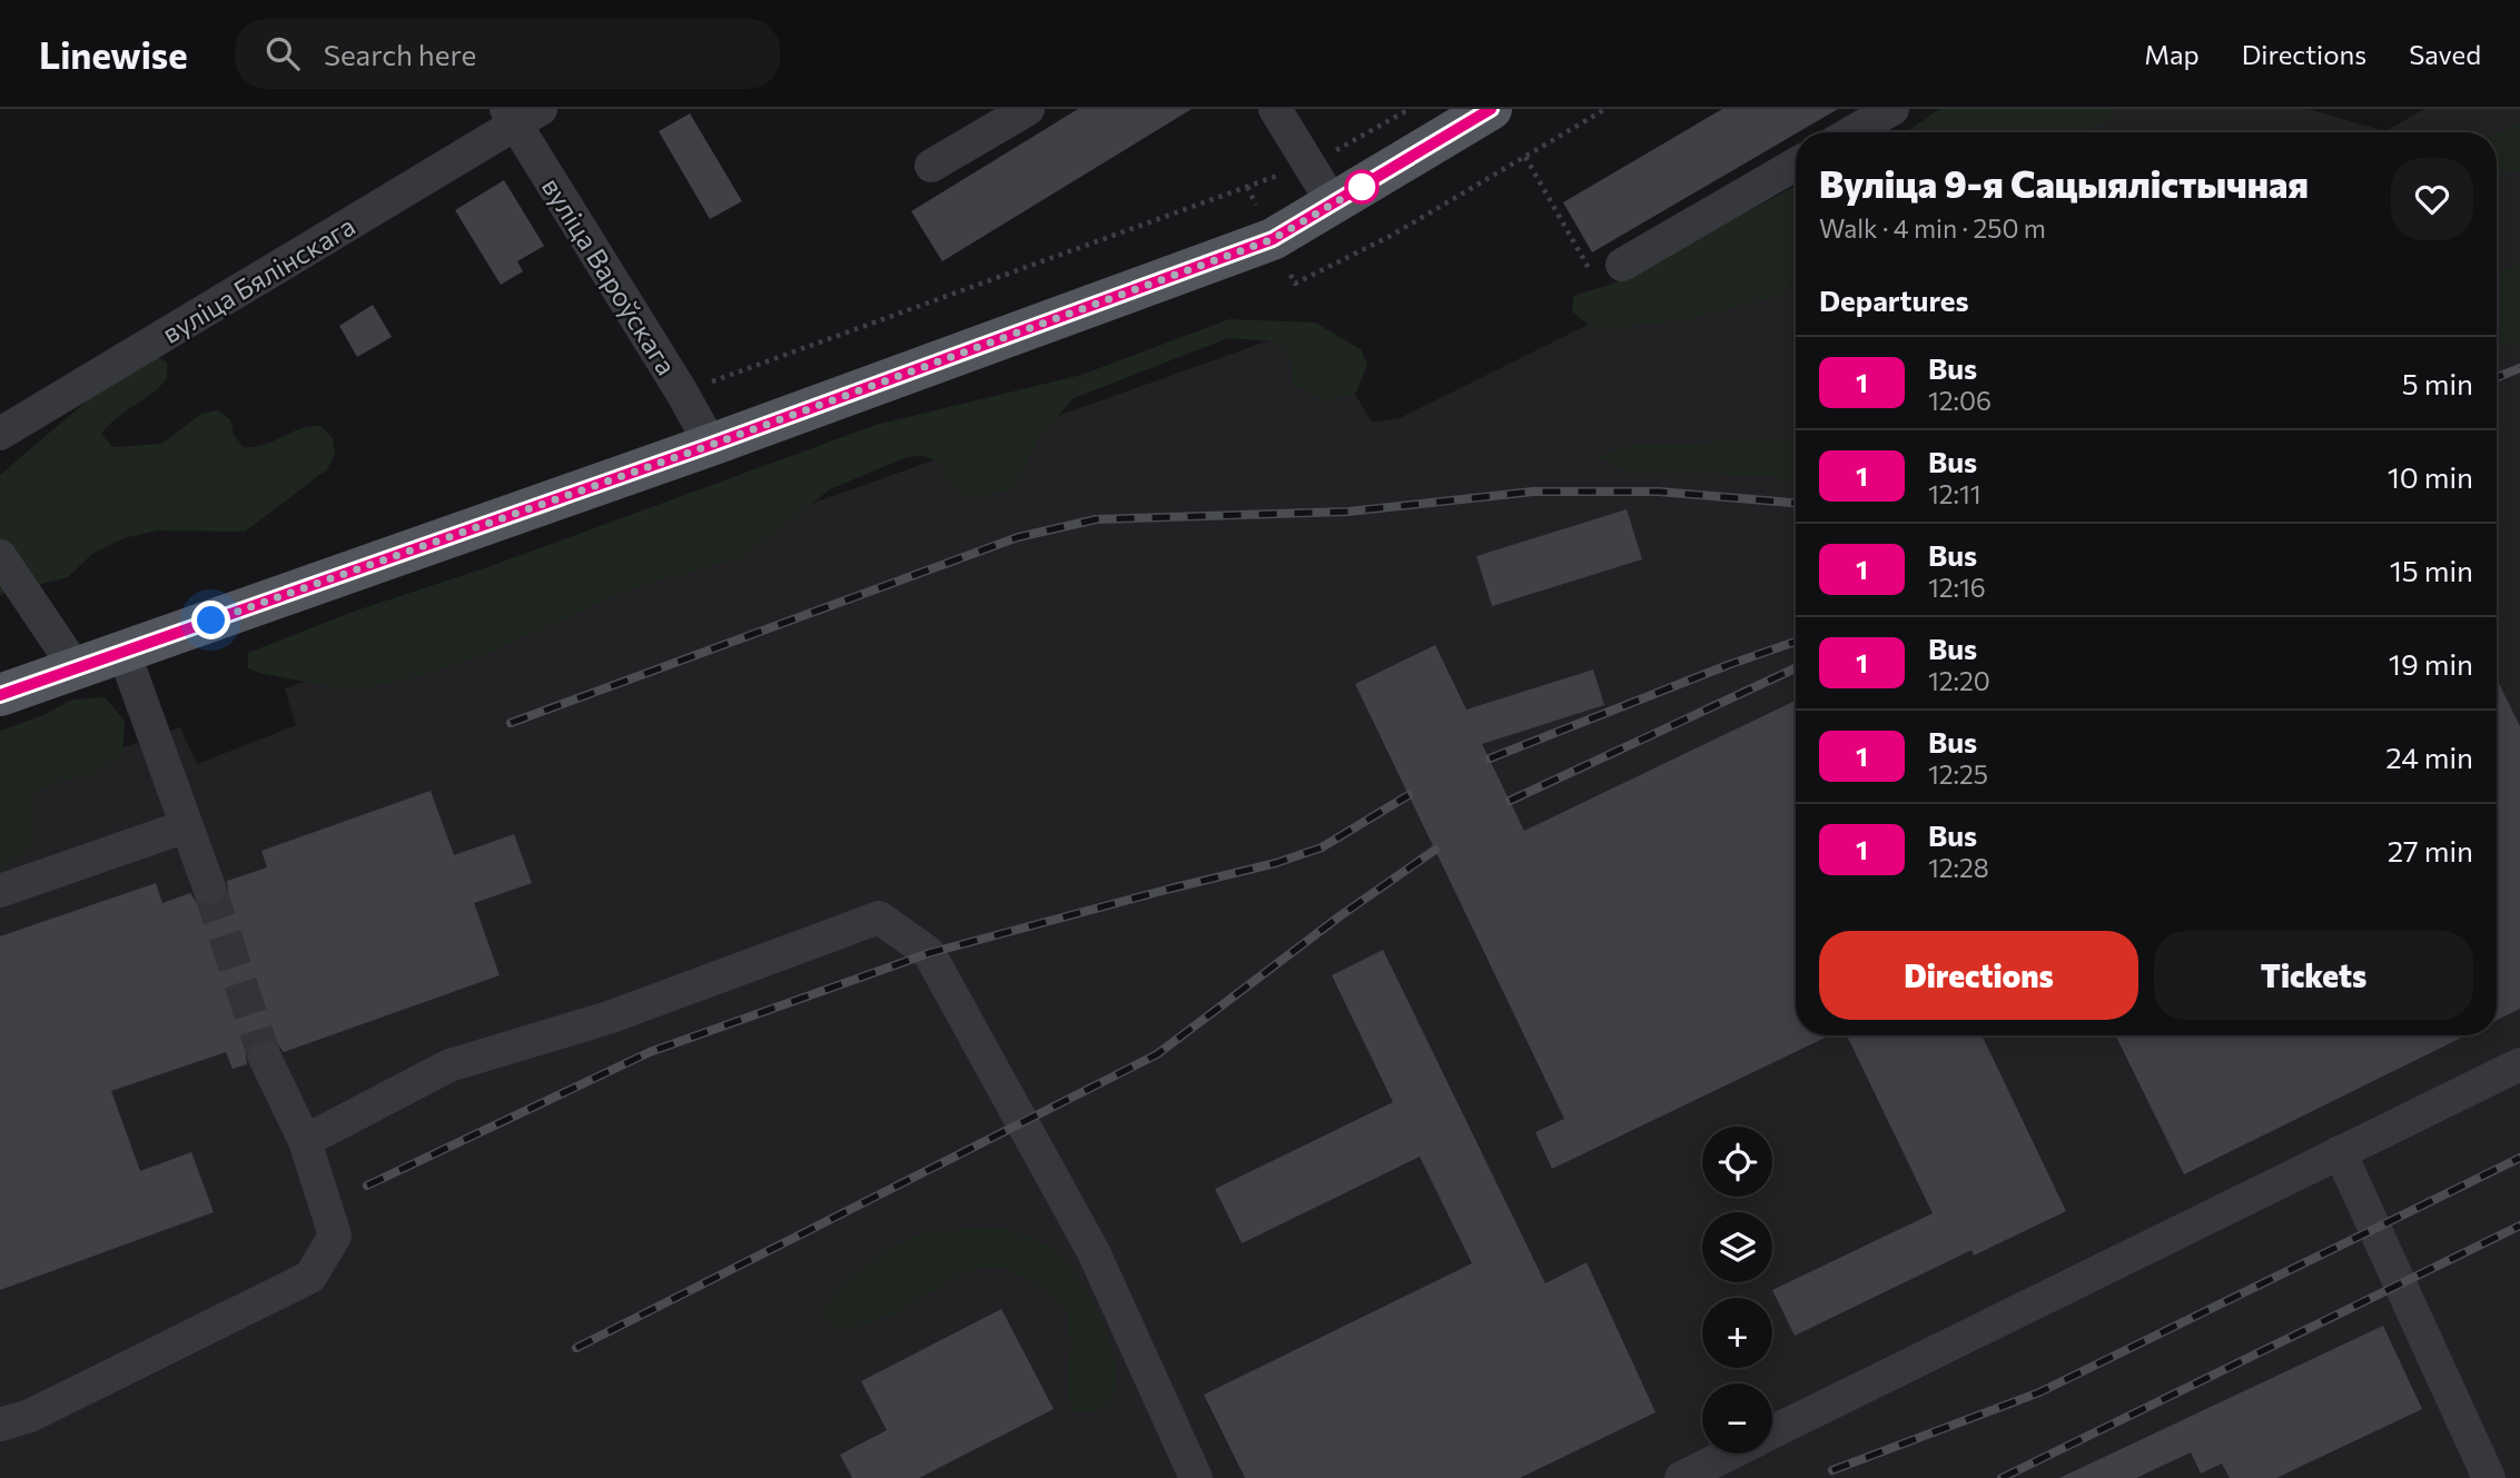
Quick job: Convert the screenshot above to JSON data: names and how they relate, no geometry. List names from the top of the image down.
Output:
{
  "streets": {
    "street": ["вуліца Вароўскага", "вуліца Бялінскага"]
  },
  "crossings": [
    ["вуліца Вароўскага", "вуліца Бялінскага"]
  ],
  "lines": ["bus line 1"],
  "page": {
    "header": "Linewise",
    "search": "Search here",
    "nav": ["Map", "Directions", "Saved"],
    "heading": [
      ["Вуліца 9-я Сацыялістычная", "Walk · 4 min · 250 m"],
      "Departures"
    ],
    "list": [
      {
        "mark": "1",
        "name": "Bus",
        "note": "12:06",
        "value": "5 min"
      },
      {
        "mark": "1",
        "name": "Bus",
        "note": "12:11",
        "value": "10 min"
      },
      {
        "mark": "1",
        "name": "Bus",
        "note": "12:16",
        "value": "15 min"
      },
      {
        "mark": "1",
        "name": "Bus",
        "note": "12:20",
        "value": "19 min"
      },
      {
        "mark": "1",
        "name": "Bus",
        "note": "12:25",
        "value": "24 min"
      },
      {
        "mark": "1",
        "name": "Bus",
        "note": "12:28",
        "value": "27 min"
      }
    ],
    "buttons": ["Directions", "Tickets"],
    "map_buttons": ["+", "−"]
  }
}
